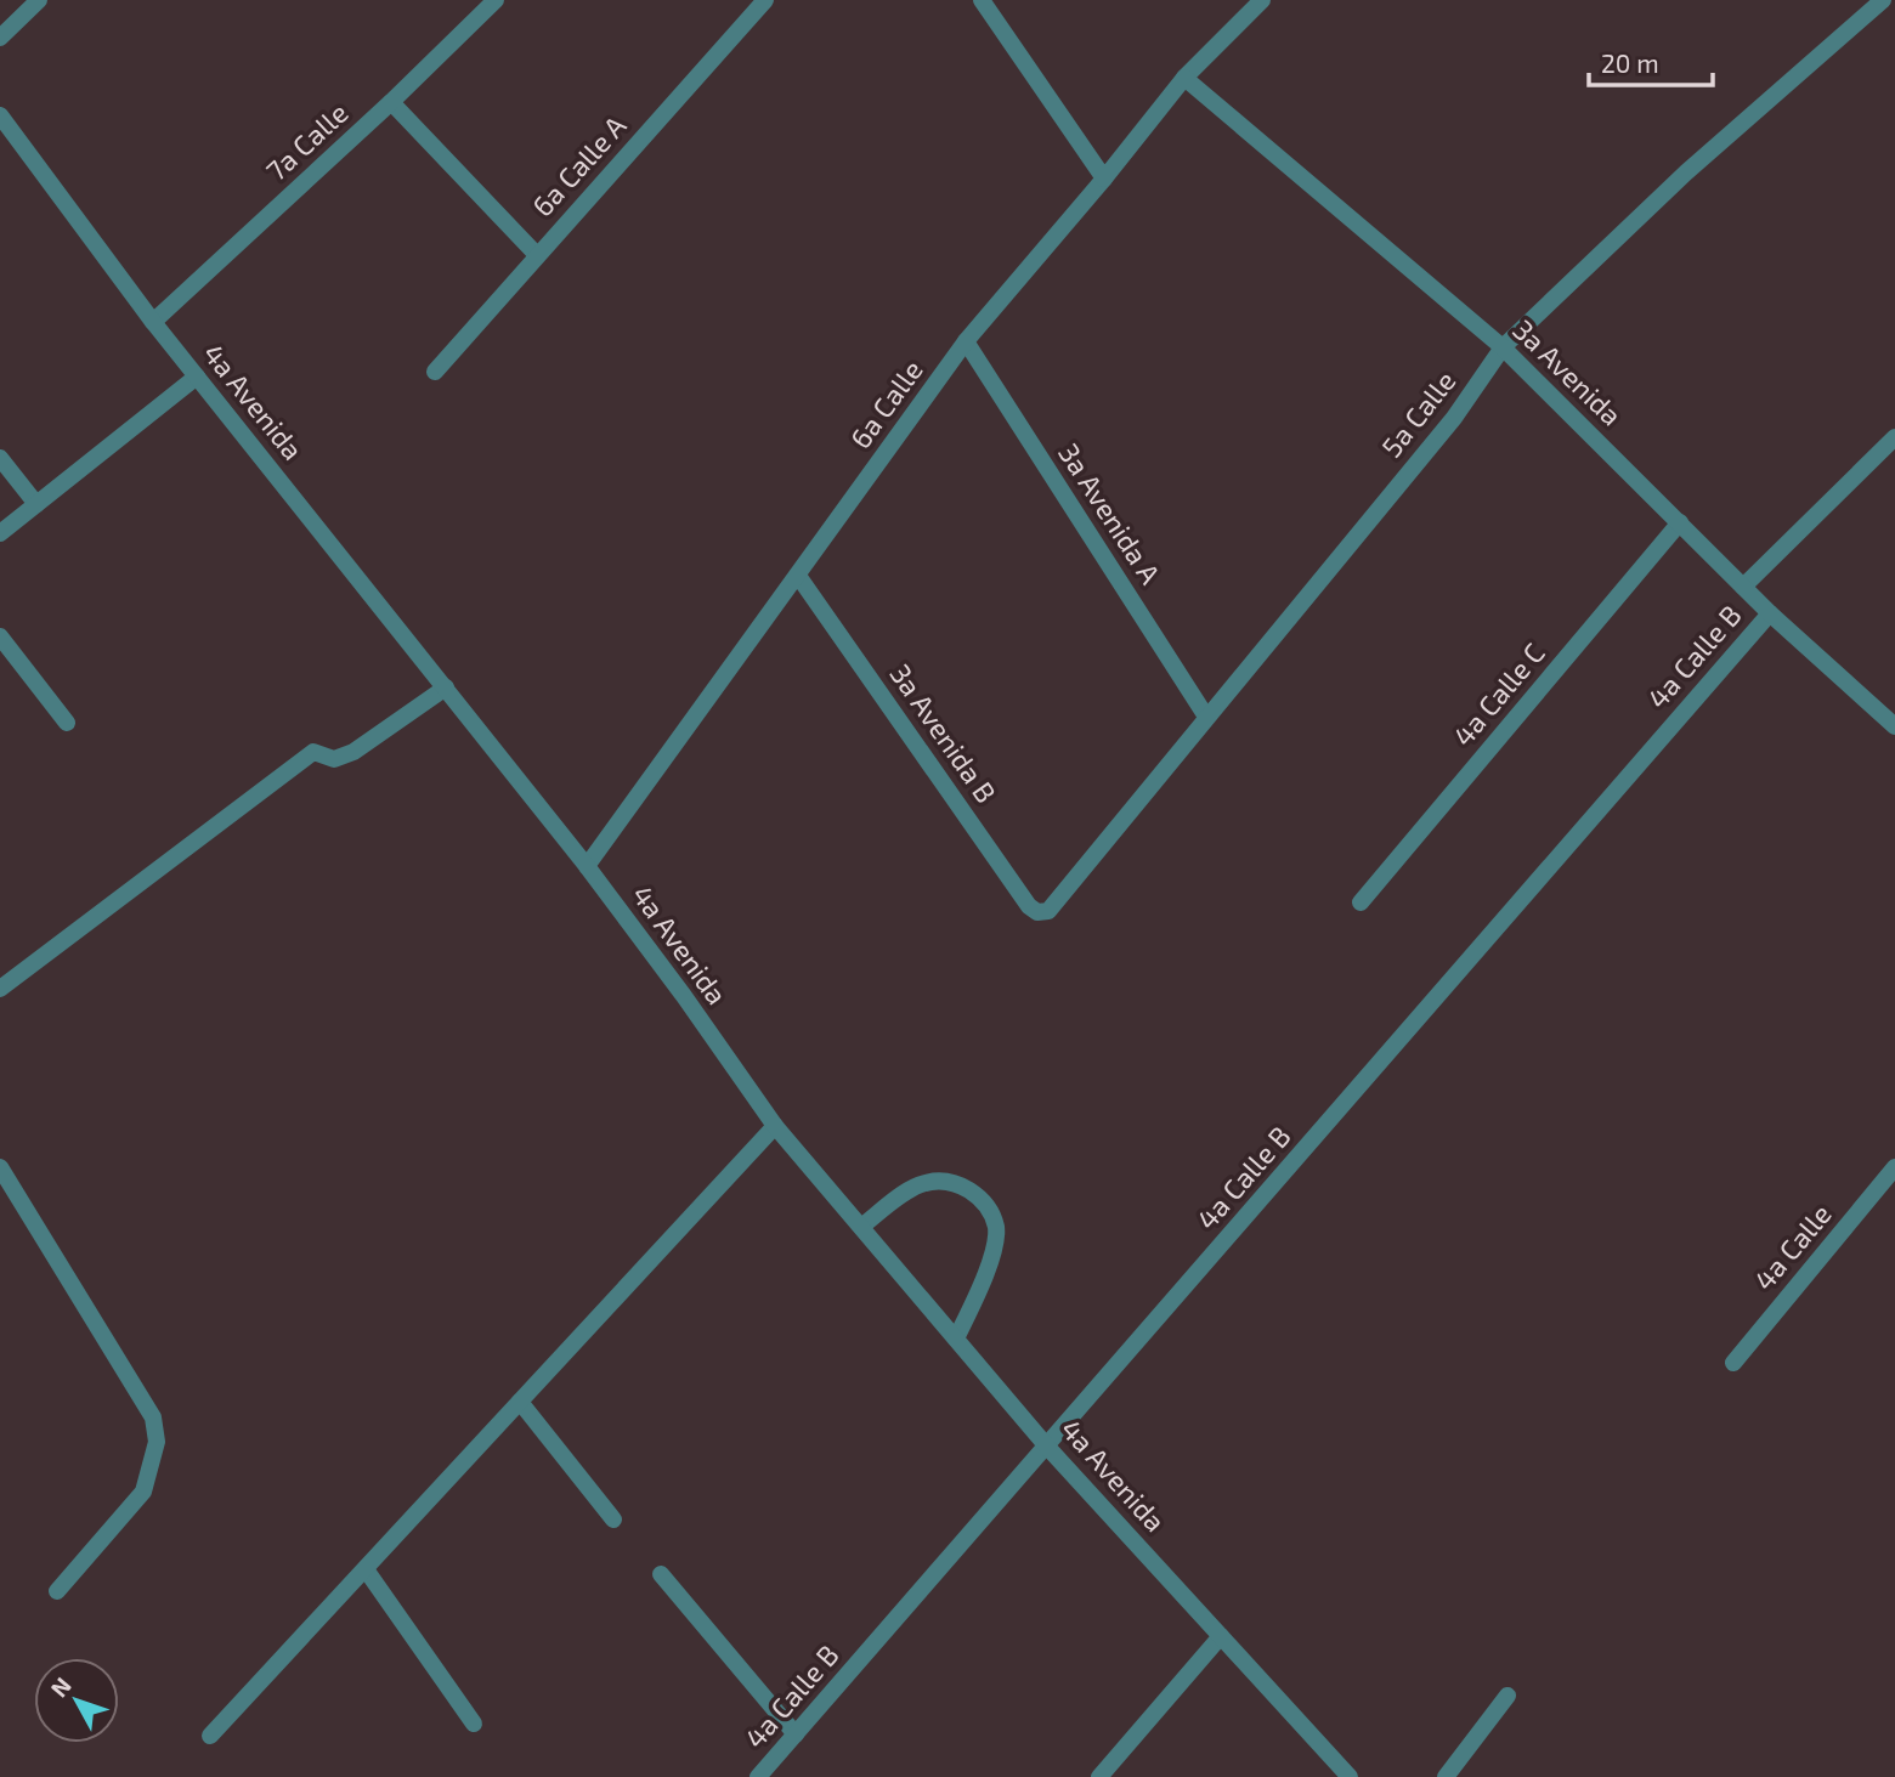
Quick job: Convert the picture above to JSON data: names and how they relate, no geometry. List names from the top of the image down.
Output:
{
  "streets": {
    "street": [
      "7a Calle",
      "6a Calle A",
      "3a Avenida",
      "4a Avenida",
      "6a Calle",
      "5a Calle",
      "3a Avenida A",
      "4a Calle B",
      "4a Calle C",
      "3a Avenida B",
      "4a Calle"
    ]
  },
  "crossings": [
    ["7a Calle", "4a Avenida"],
    ["3a Avenida", "6a Calle"],
    ["3a Avenida", "5a Calle"],
    ["3a Avenida", "4a Calle B"],
    ["3a Avenida", "4a Calle C"],
    ["4a Avenida", "6a Calle"],
    ["4a Avenida", "4a Calle B"],
    ["6a Calle", "3a Avenida A"],
    ["6a Calle", "3a Avenida B"],
    ["5a Calle", "3a Avenida A"],
    ["5a Calle", "3a Avenida B"]
  ],
  "scale_bar": "20 m",
  "north": "top left"
}
